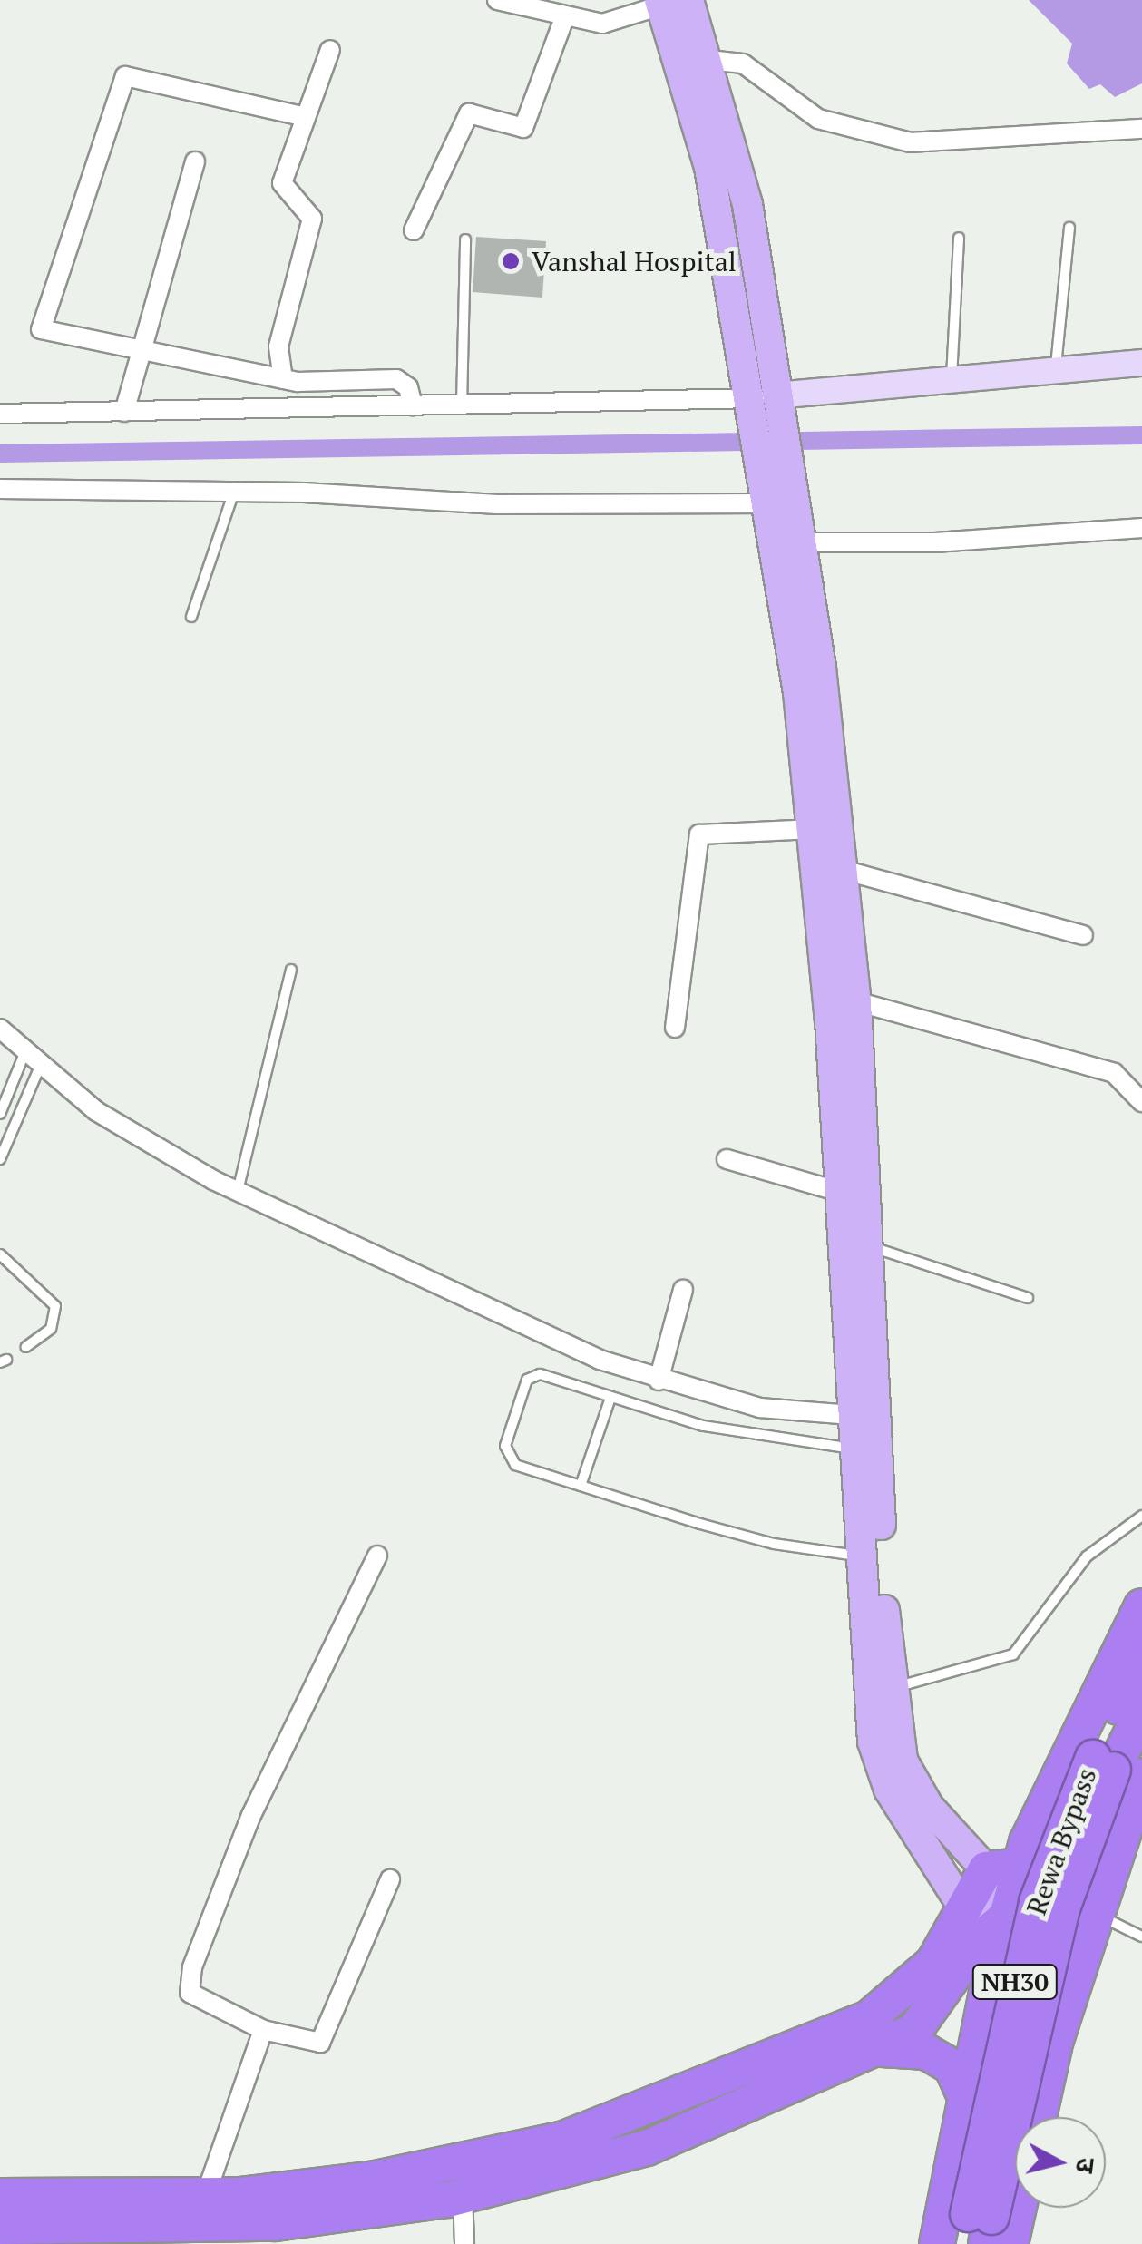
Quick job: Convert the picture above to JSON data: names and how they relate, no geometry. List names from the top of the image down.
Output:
{
  "streets": {
    "highway": ["Rewa Bypass", "NH30"]
  },
  "places": ["Vanshal Hospital"],
  "north": "right"
}
